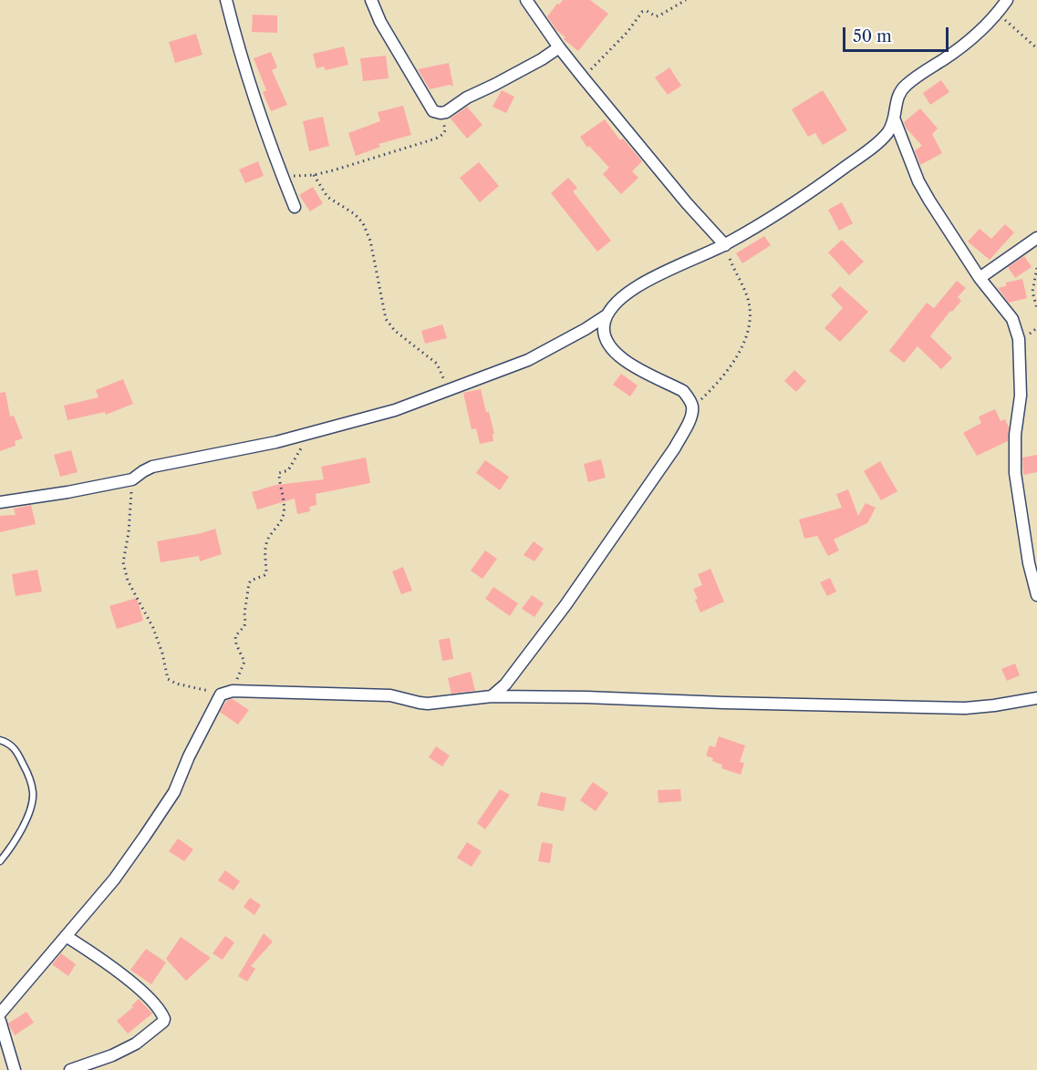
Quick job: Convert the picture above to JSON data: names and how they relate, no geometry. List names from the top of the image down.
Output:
{
  "scale_bar": "50 m"
}
